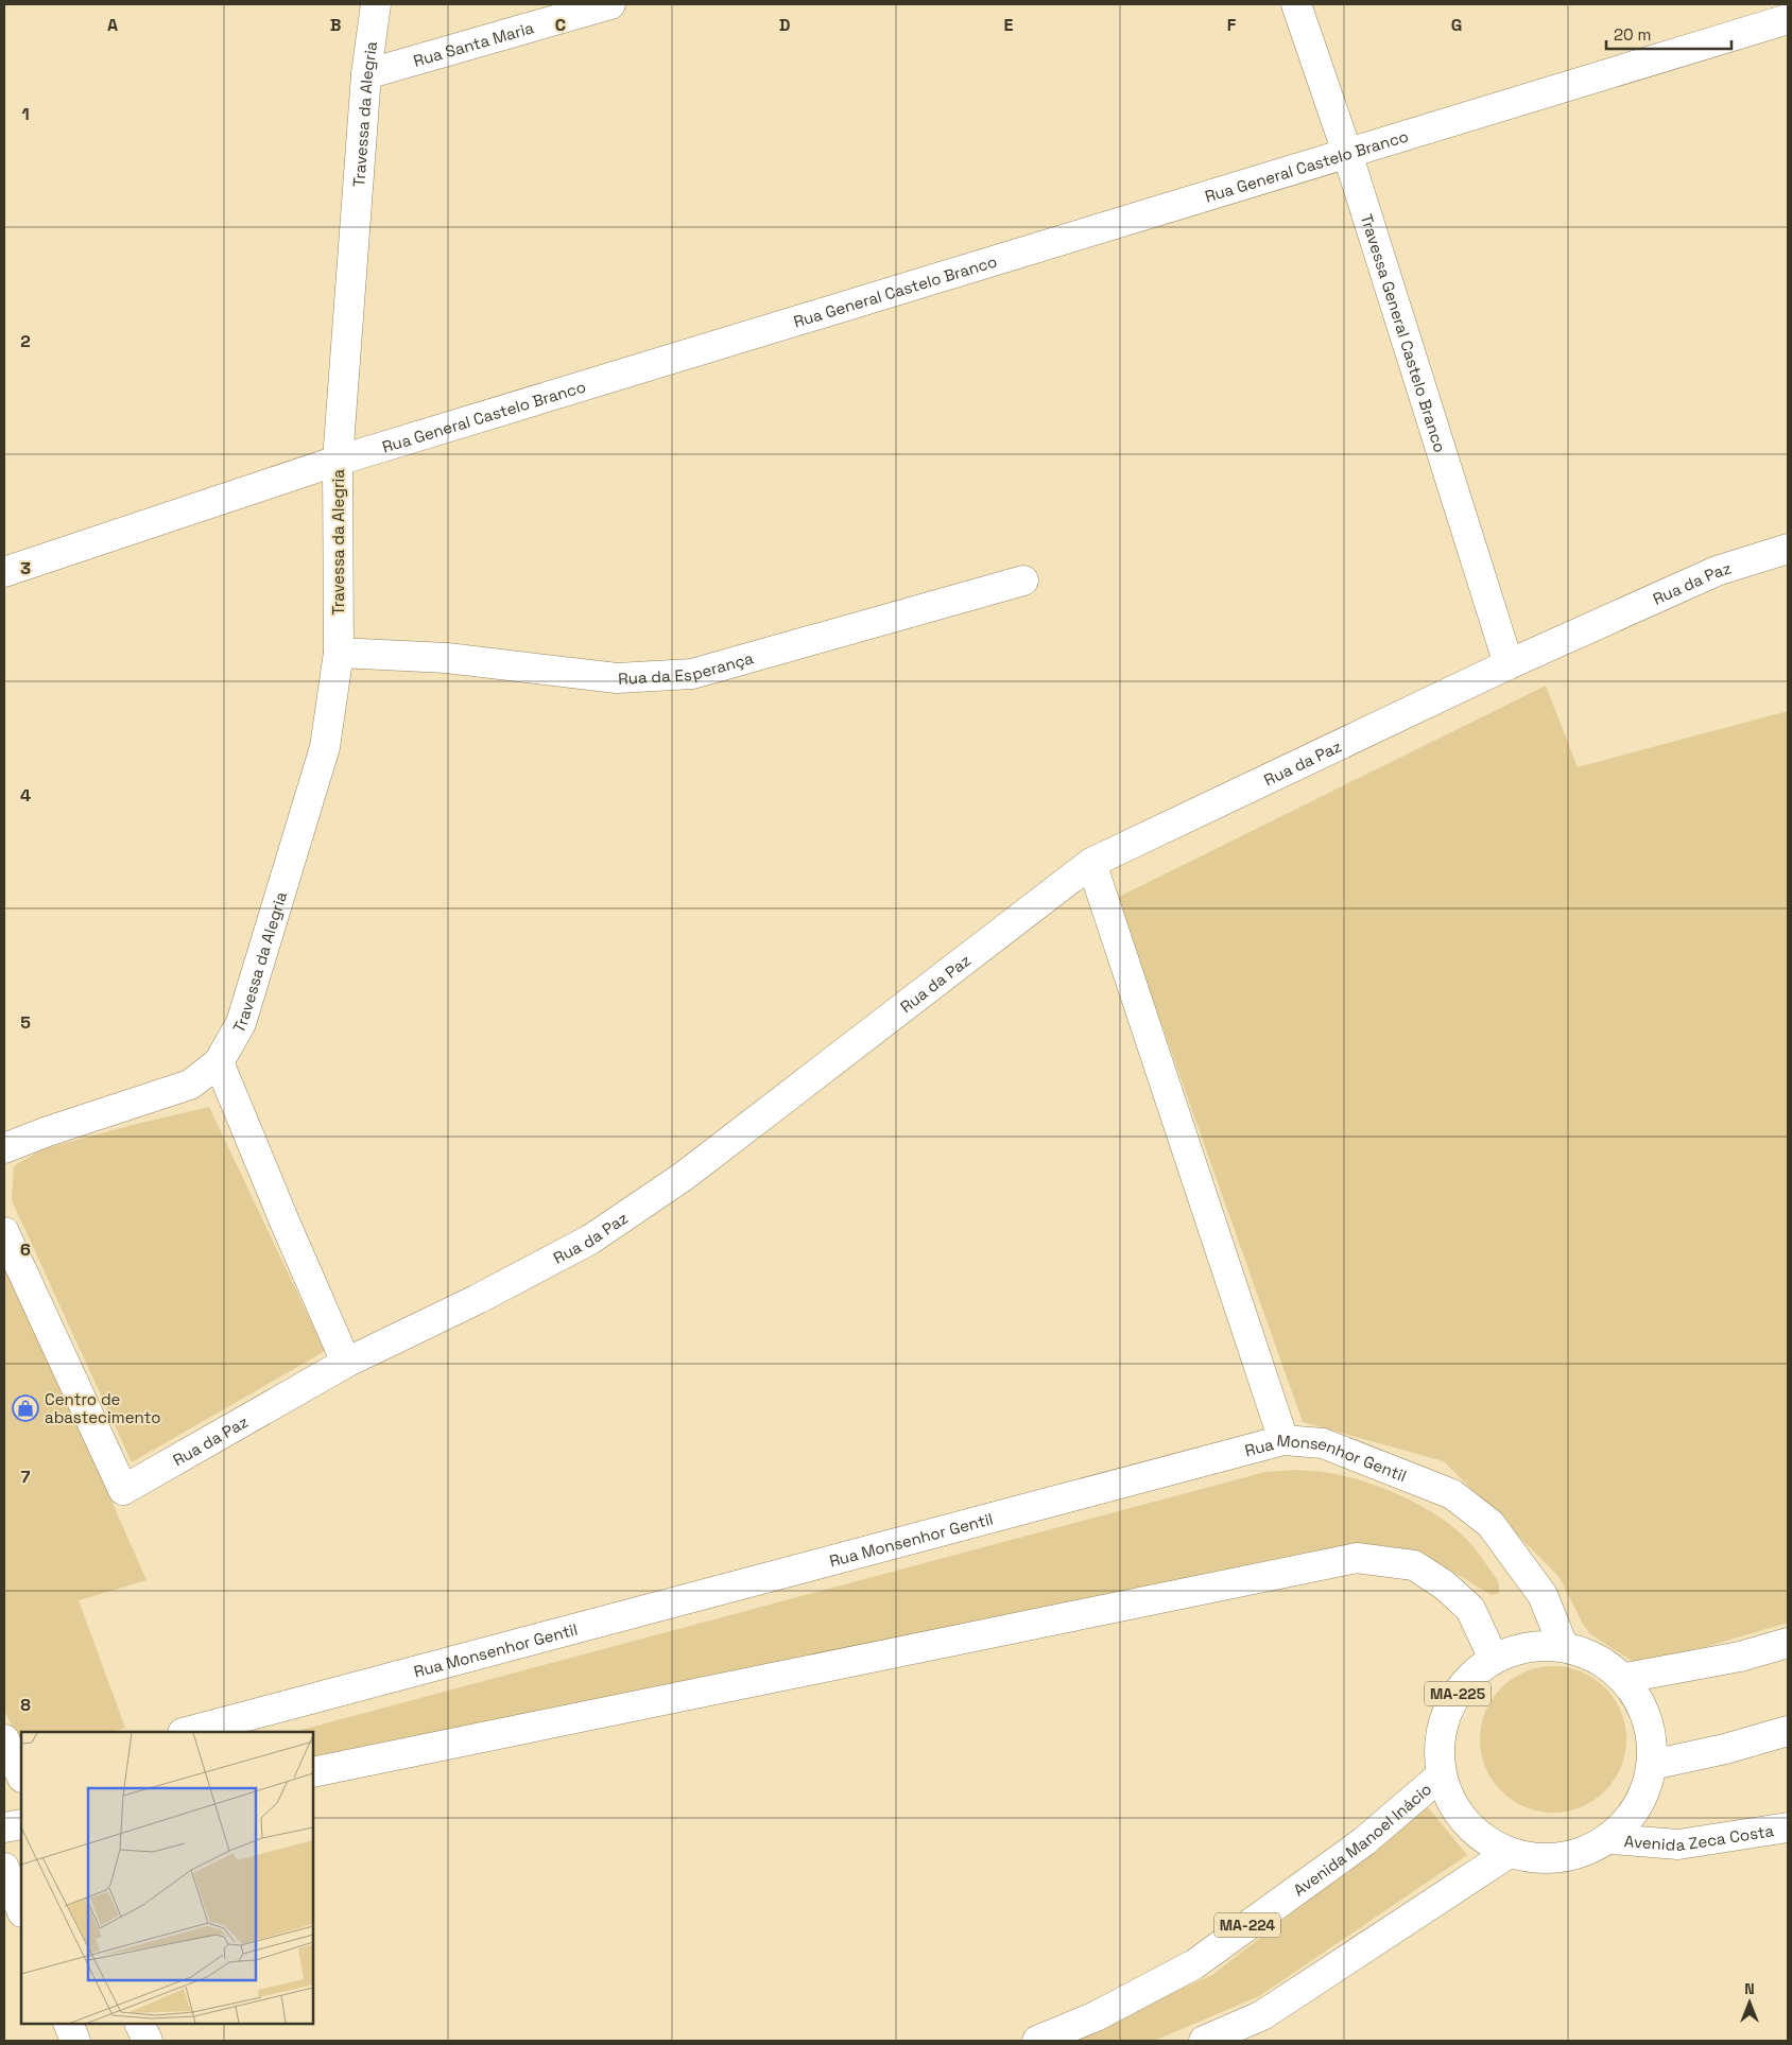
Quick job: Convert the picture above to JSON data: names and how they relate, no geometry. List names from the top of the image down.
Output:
{
  "streets": {
    "street": [
      "Rua Santa Maria",
      "Travessa da Alegria",
      "Rua General Castelo Branco",
      "Travessa General Castelo Branco",
      "Rua da Paz",
      "Rua da Esperança",
      "Rua Monsenhor Gentil",
      "MA-225",
      "Avenida Zeca Costa",
      "Avenida Manoel Inácio",
      "MA-224"
    ]
  },
  "crossings": [
    ["Rua Santa Maria", "Travessa da Alegria"],
    ["Travessa da Alegria", "Rua General Castelo Branco"],
    ["Travessa da Alegria", "Rua da Esperança"],
    ["Rua General Castelo Branco", "Travessa General Castelo Branco"],
    ["Travessa General Castelo Branco", "Rua da Paz"],
    ["Avenida Zeca Costa", "Avenida Manoel Inácio"]
  ],
  "places": {
    "shop": ["Centro de abastecimento"]
  },
  "scale_bar": "20 m",
  "north": "top",
  "grid": {
    "columns": [
      "A",
      "B",
      "C",
      "D",
      "E",
      "F",
      "G"
    ],
    "rows": [
      "1",
      "2",
      "3",
      "4",
      "5",
      "6",
      "7",
      "8"
    ]
  }
}
